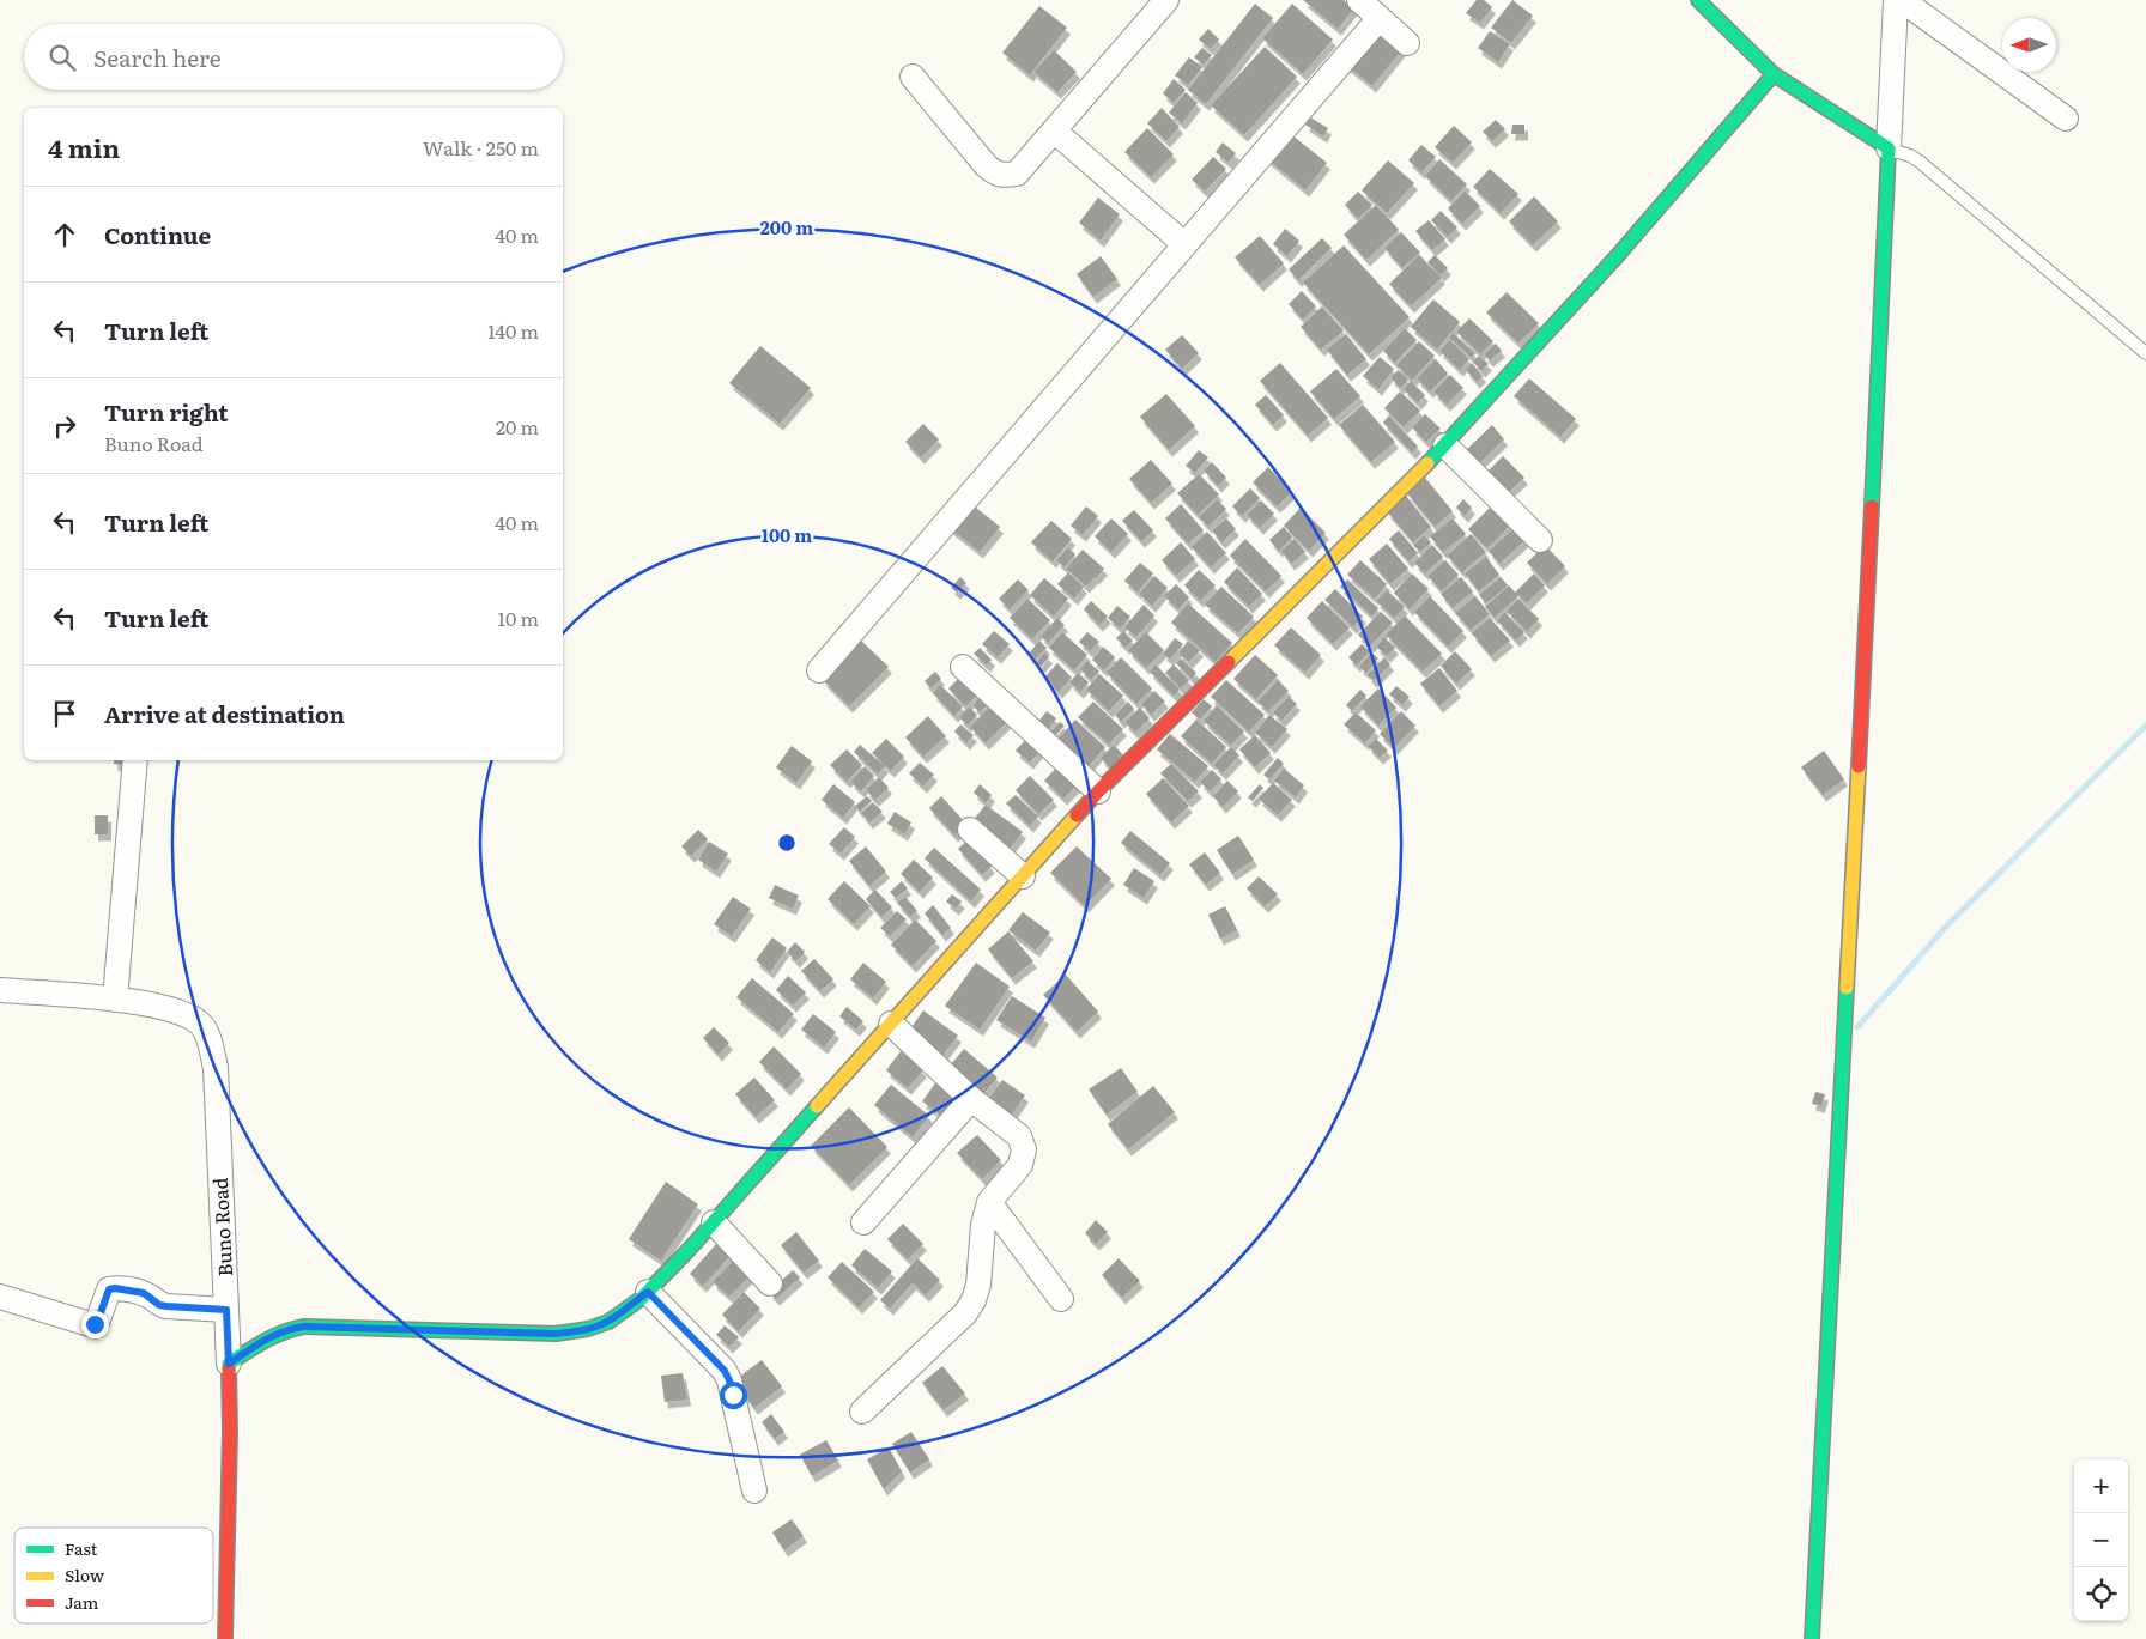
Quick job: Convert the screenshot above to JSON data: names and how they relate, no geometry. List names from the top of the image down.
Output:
{
  "streets": {
    "street": ["Buno Road"]
  },
  "legend": ["Fast", "Slow", "Jam"],
  "north": "left",
  "page": {
    "search": "Search here",
    "heading": ["4 min", "Walk · 250 m"],
    "list": [
      ["Continue", "40 m"],
      ["Turn left", "140 m"],
      ["Turn right", "Buno Road", "20 m"],
      ["Turn left", "40 m"],
      ["Turn left", "10 m"],
      "Arrive at destination"
    ],
    "map_buttons": ["+", "−"]
  },
  "rings": ["200 m", "100 m"]
}
